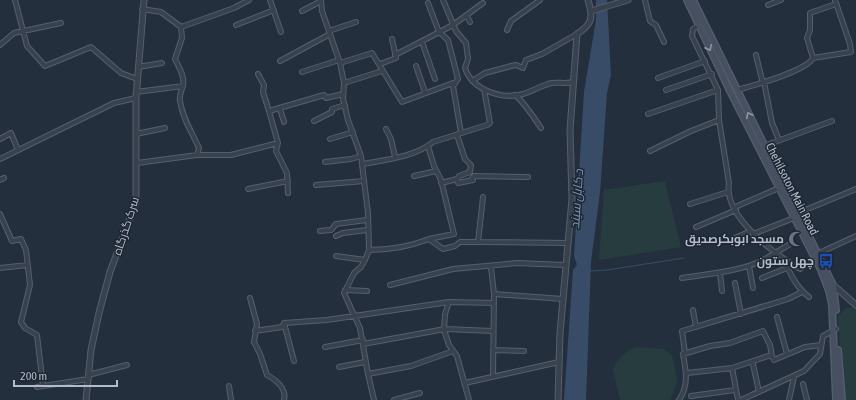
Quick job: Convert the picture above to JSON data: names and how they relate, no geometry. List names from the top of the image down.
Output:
{
  "streets": {
    "main road": ["Chehilsoton Main Road"],
    "street": ["سرک گذرگاه"]
  },
  "water": ["د کابل سيند"],
  "places": {
    "mosque": ["مسجد ابوبکرصدیق"],
    "bus stop": ["چهل ستون"]
  },
  "scale_bar": "200 m"
}
